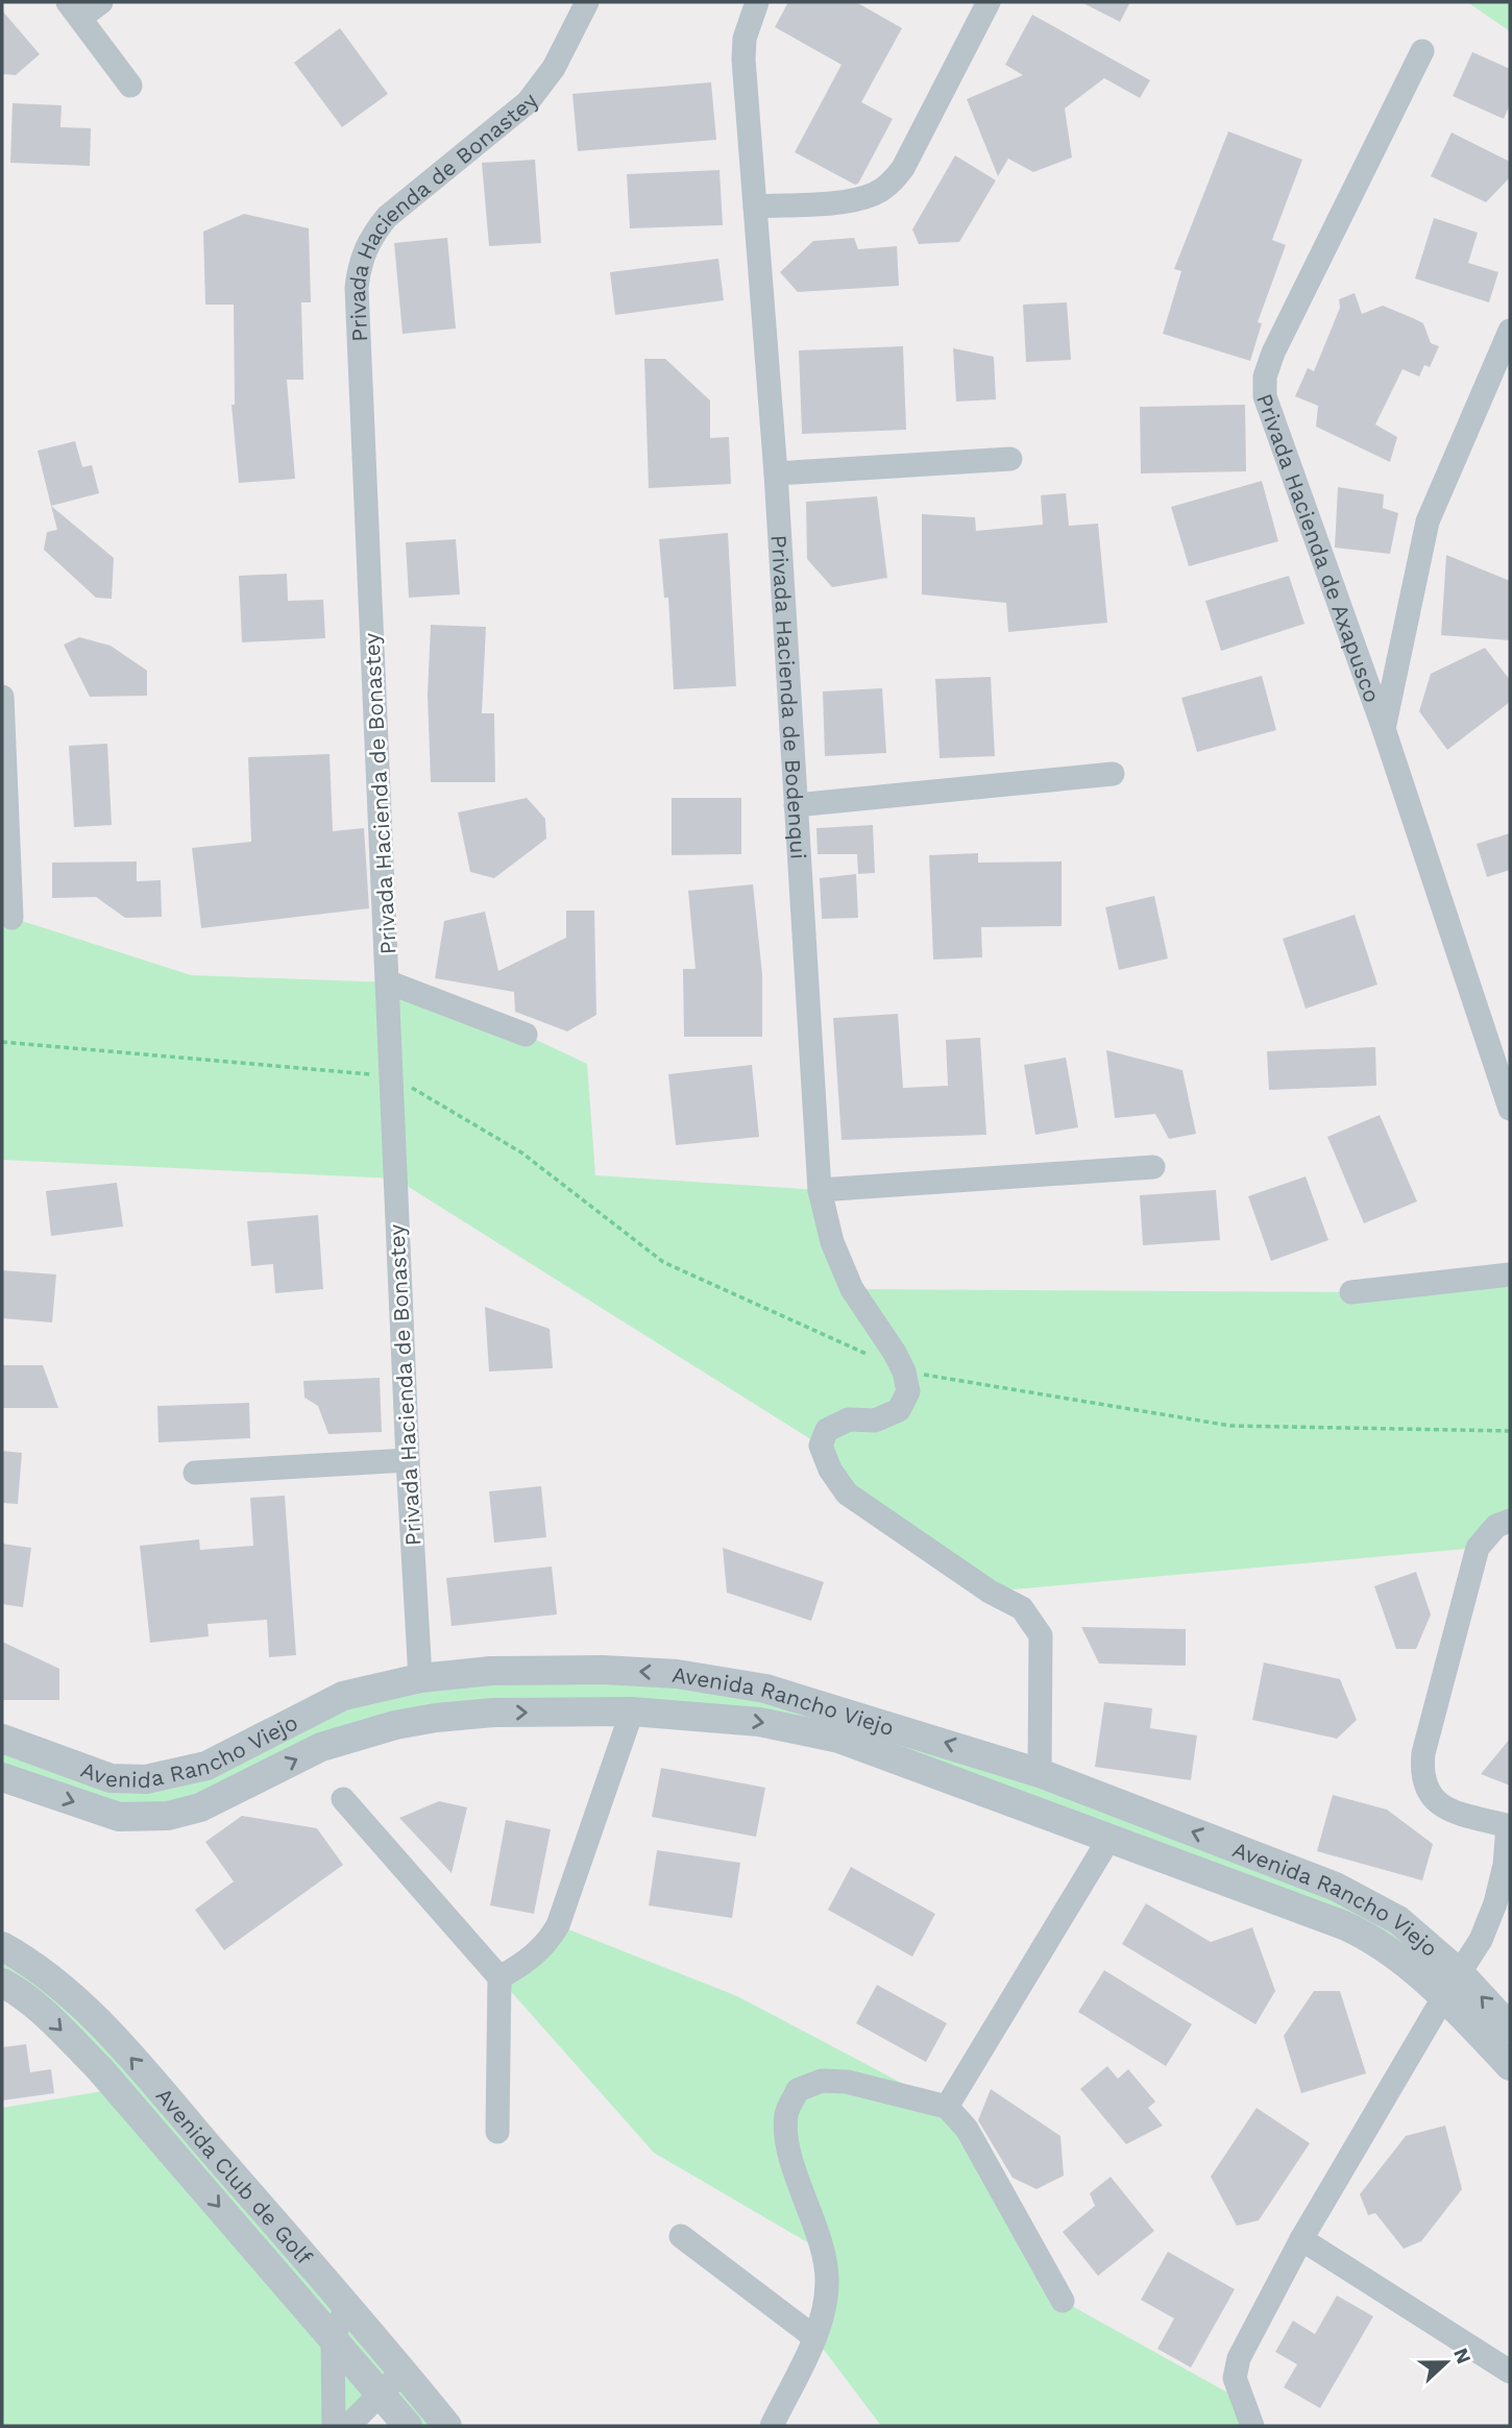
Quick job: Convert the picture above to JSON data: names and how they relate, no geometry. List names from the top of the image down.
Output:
{
  "streets": {
    "street": [
      "Privada Hacienda de Bonastey",
      "Privada Hacienda de Axapusco",
      "Privada Hacienda de Bodenqui",
      "Avenida Rancho Viejo",
      "Avenida Club de Golf"
    ]
  },
  "crossings": [
    ["Privada Hacienda de Bonastey", "Avenida Rancho Viejo"]
  ],
  "north": "right"
}
